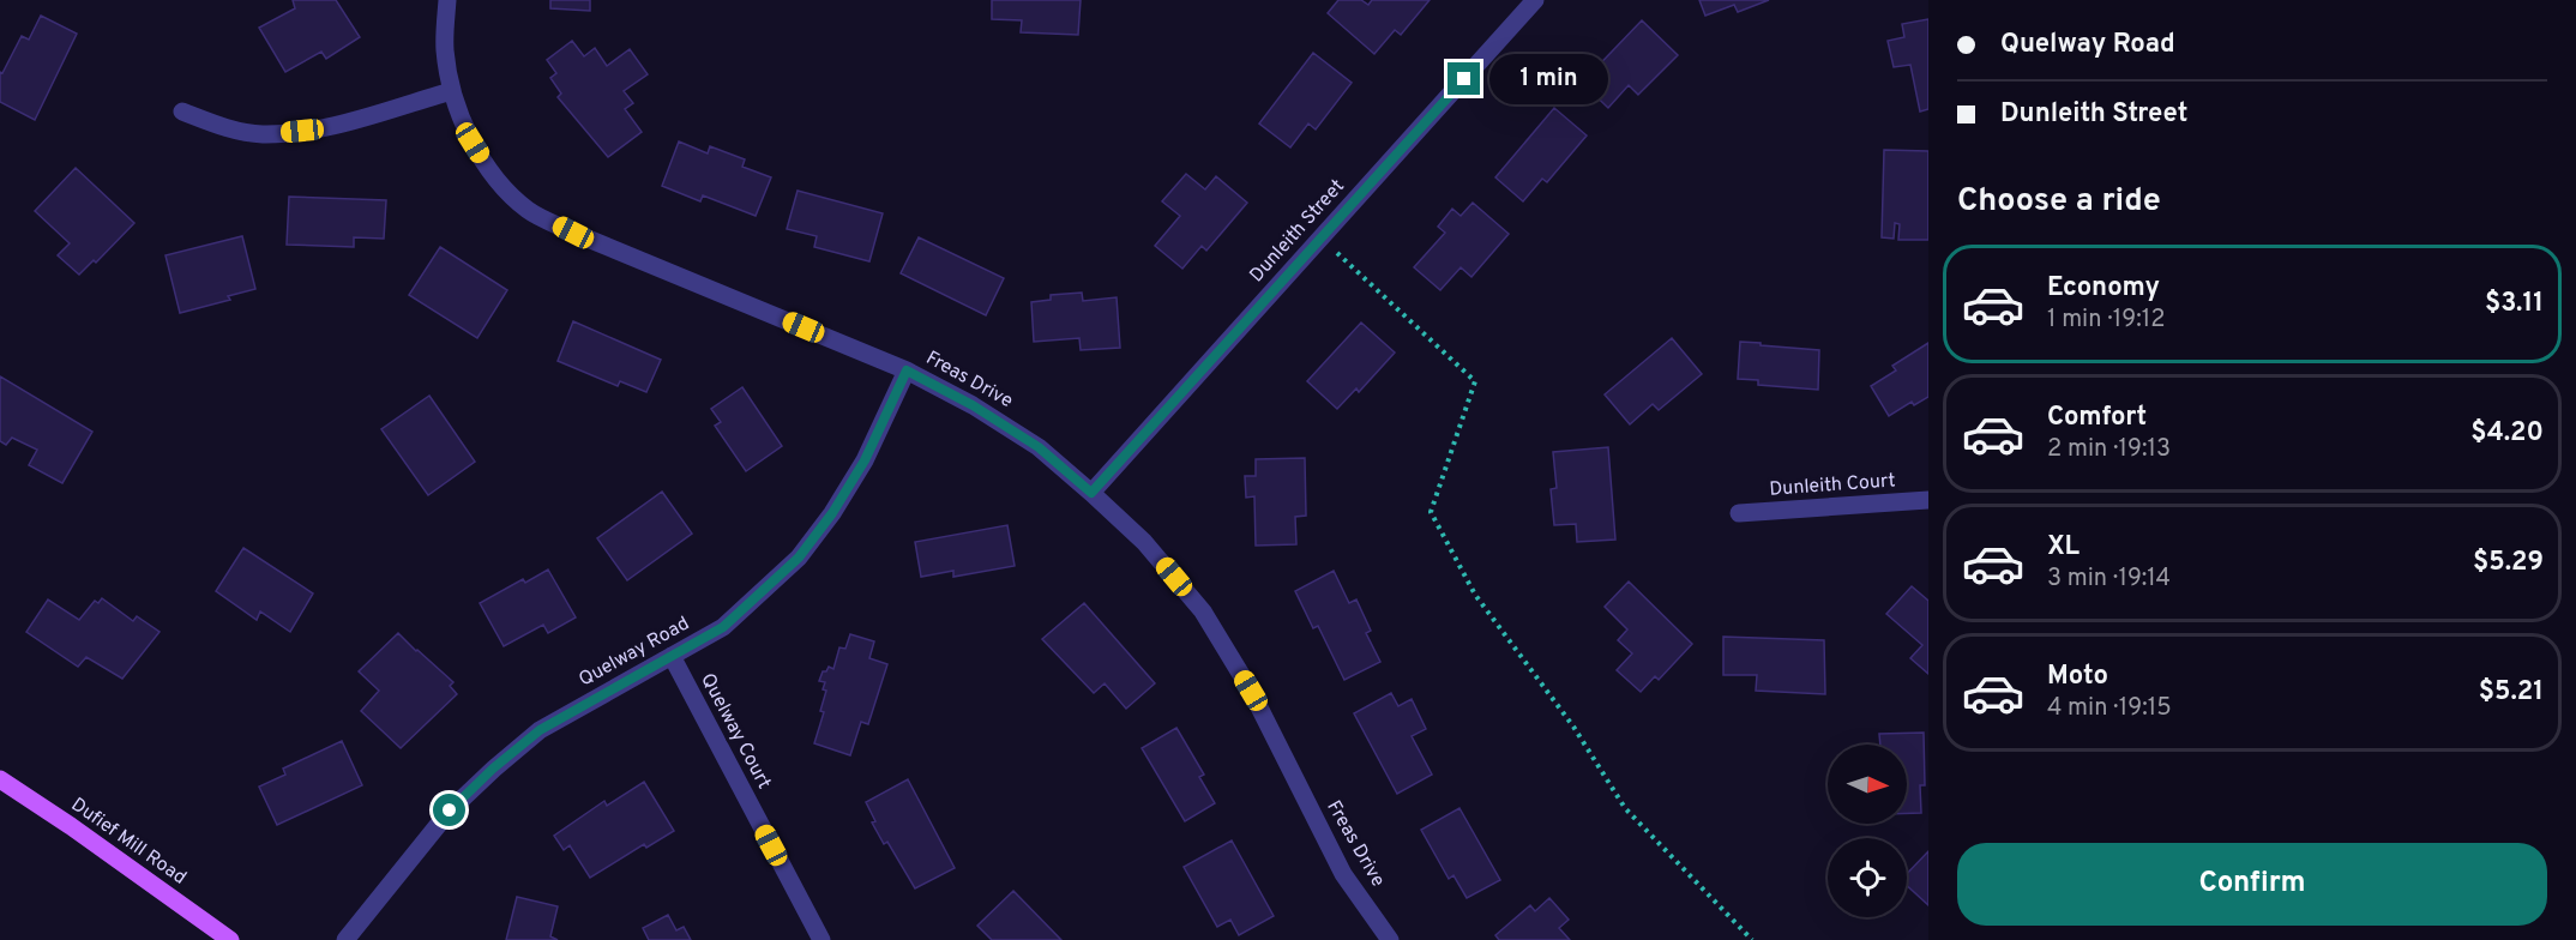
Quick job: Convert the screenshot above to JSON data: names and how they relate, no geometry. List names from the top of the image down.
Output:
{
  "streets": {
    "main road": ["Dufief Mill Road"],
    "street": [
      "Dunleith Street",
      "Freas Drive",
      "Dunleith Court",
      "Quelway Road",
      "Quelway Court"
    ]
  },
  "crossings": [
    ["Dunleith Street", "Freas Drive"],
    ["Freas Drive", "Quelway Road"],
    ["Quelway Road", "Quelway Court"]
  ],
  "north": "right",
  "page": {
    "banner": ["Quelway Road", "Dunleith Street"],
    "bubble": "1 min",
    "heading": "Choose a ride",
    "list": [
      {
        "name": "Economy",
        "note": "1 min · 19:12",
        "value": "$3.11"
      },
      {
        "name": "Comfort",
        "note": "2 min · 19:13",
        "value": "$4.20"
      },
      {
        "name": "XL",
        "note": "3 min · 19:14",
        "value": "$5.29"
      },
      {
        "name": "Moto",
        "note": "4 min · 19:15",
        "value": "$5.21"
      }
    ],
    "buttons": "Confirm"
  }
}
